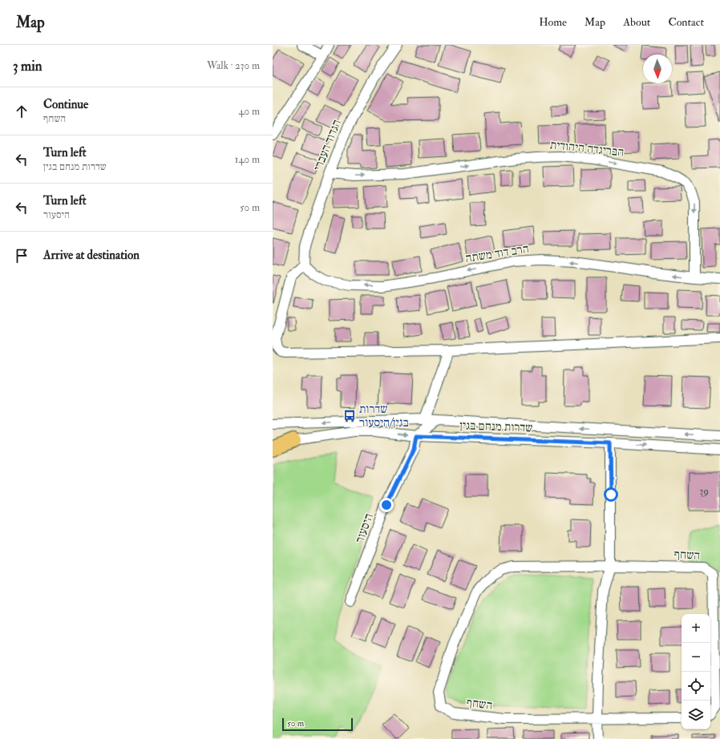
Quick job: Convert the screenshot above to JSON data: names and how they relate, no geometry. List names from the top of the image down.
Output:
{
  "streets": {
    "street": [
      "הגדוד העברי",
      "הבריגדה היהודית",
      "הרב דוד משתה",
      "שדרות מנחם בגין",
      "היסעור",
      "השחף"
    ]
  },
  "crossings": [
    ["הגדוד העברי", "הבריגדה היהודית"],
    ["הגדוד העברי", "הרב דוד משתה"],
    ["הבריגדה היהודית", "הרב דוד משתה"],
    ["שדרות מנחם בגין", "היסעור"]
  ],
  "one_way": ["הבריגדה היהודית"],
  "places": {
    "bus stop": ["שדרות בגין/היסעור"]
  },
  "house_numbers": ["39"],
  "scale_bar": "50 m",
  "north": "bottom",
  "page": {
    "header": "Map",
    "nav": [
      "Home",
      "Map",
      "About",
      "Contact"
    ],
    "heading": ["3 min", "Walk · 230 m"],
    "list": [
      ["Continue", "השחף", "40 m"],
      ["Turn left", "שדרות מנחם בגין", "140 m"],
      ["Turn left", "היסעור", "50 m"],
      "Arrive at destination"
    ],
    "map_buttons": ["+", "−"],
    "scale": "50 m"
  }
}
